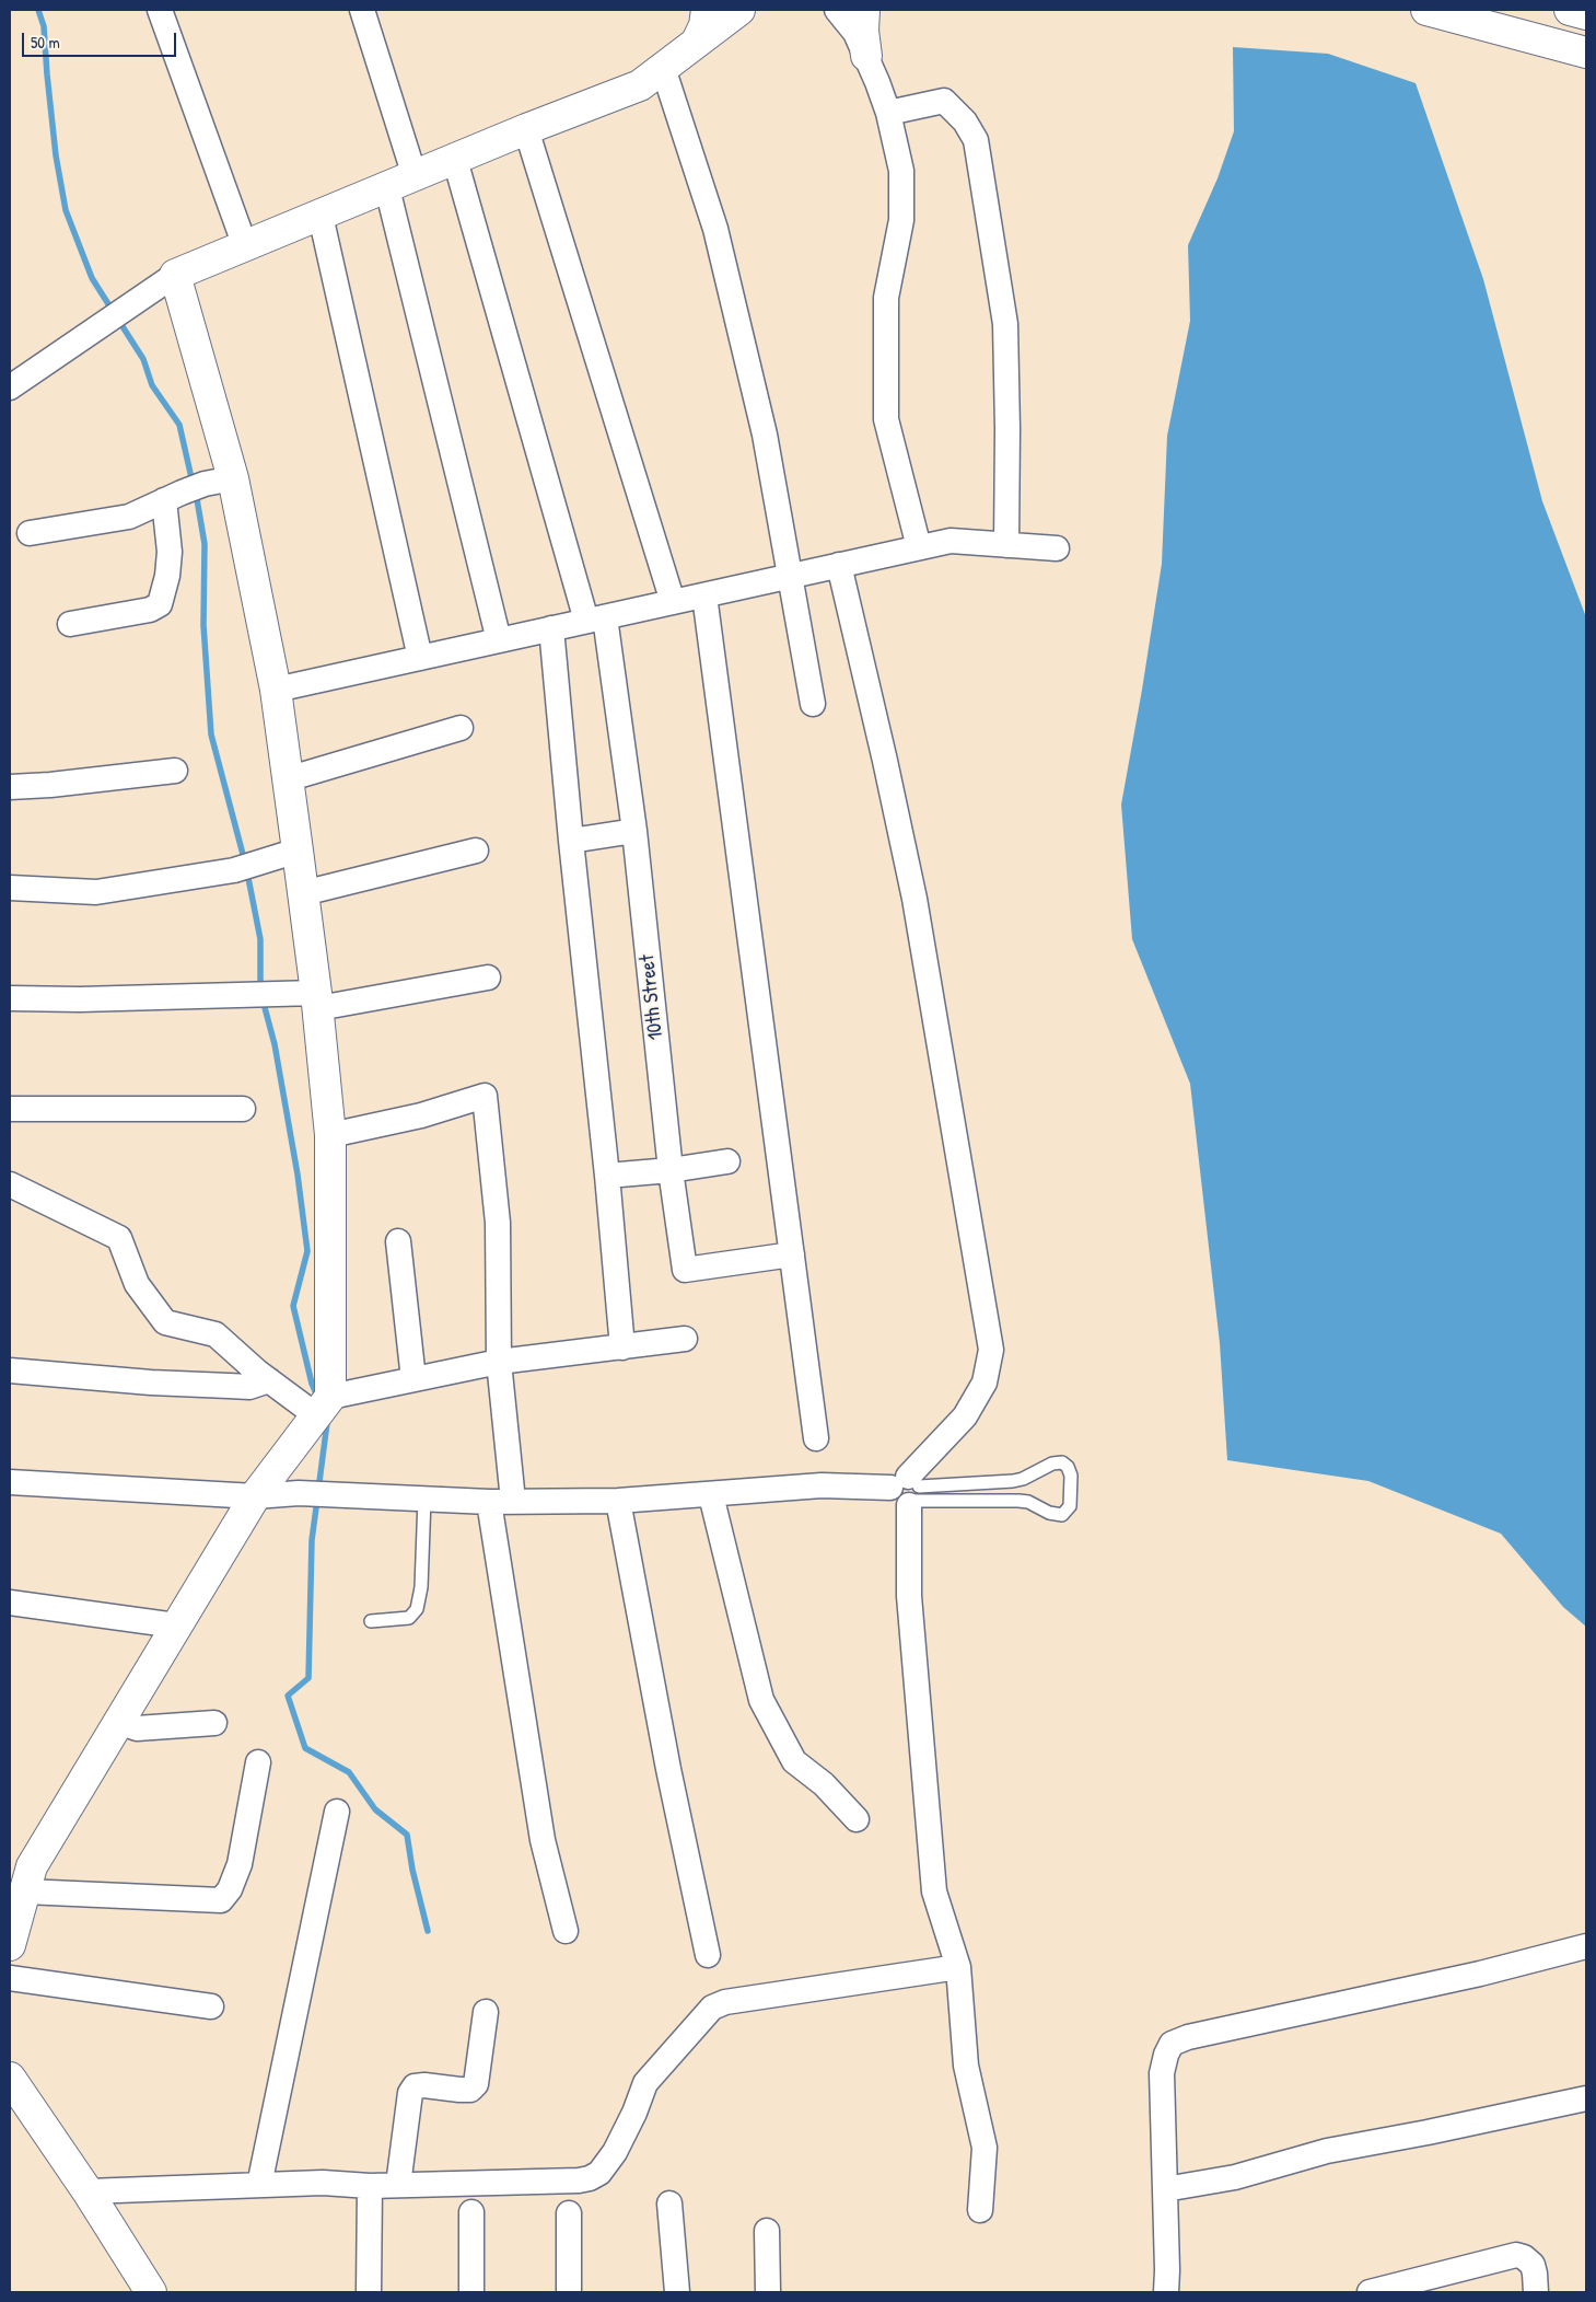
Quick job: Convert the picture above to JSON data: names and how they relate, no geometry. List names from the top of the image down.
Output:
{
  "streets": {
    "street": ["10th Street"]
  },
  "scale_bar": "50 m"
}
